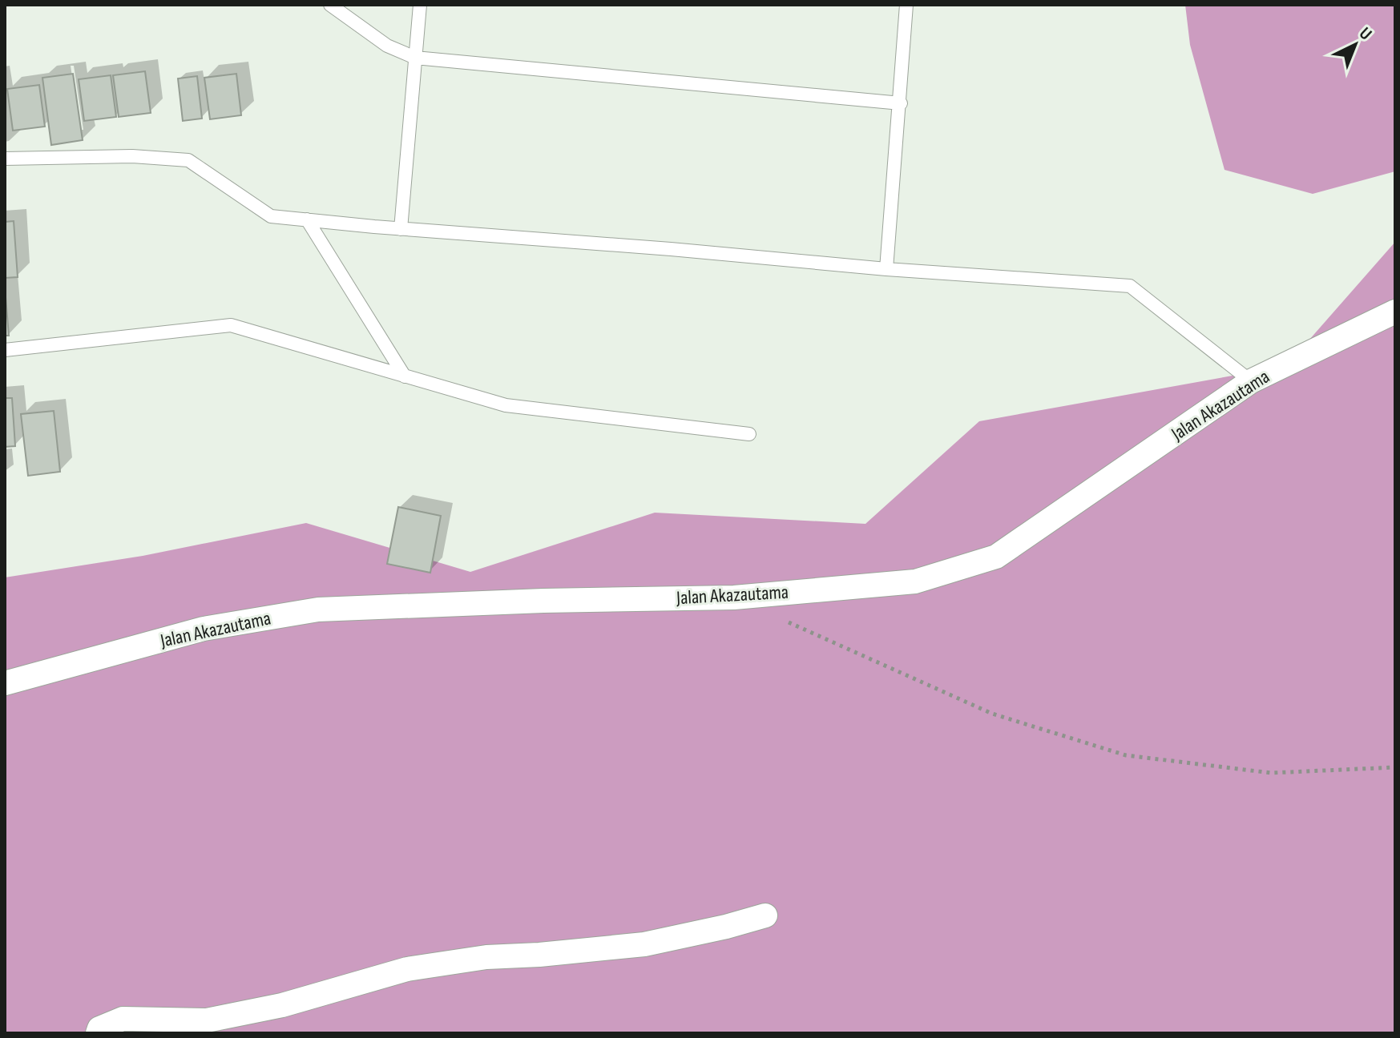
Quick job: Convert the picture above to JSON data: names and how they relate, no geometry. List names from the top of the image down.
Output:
{
  "streets": {
    "street": ["Jalan Akazautama"]
  },
  "north": "top right"
}
